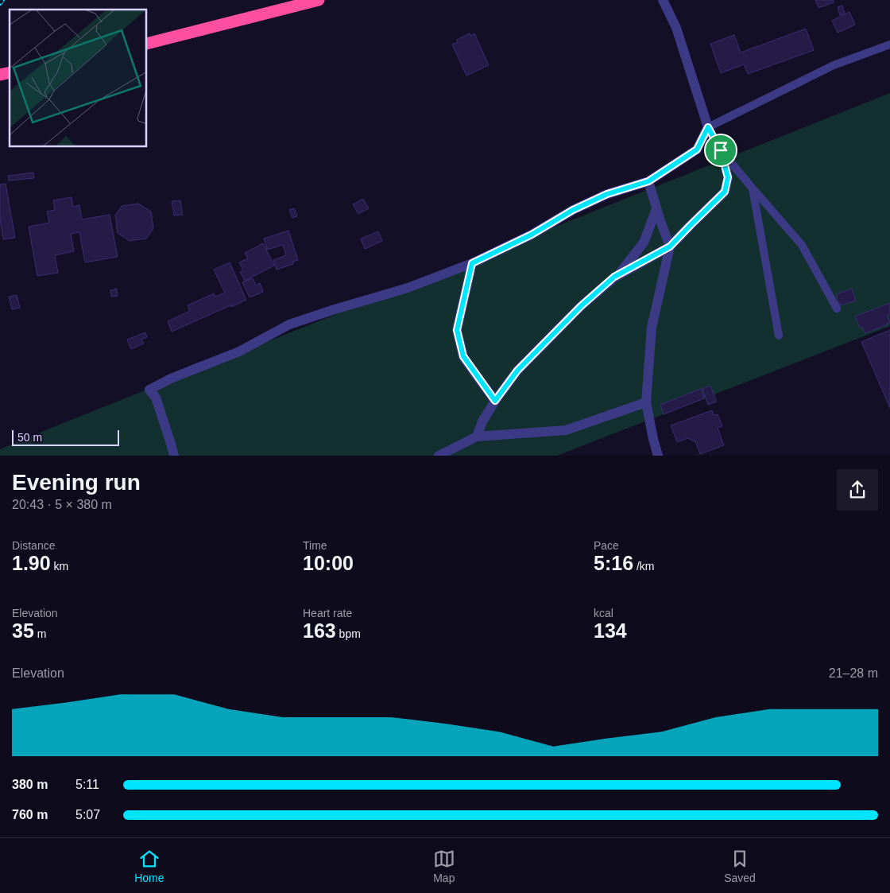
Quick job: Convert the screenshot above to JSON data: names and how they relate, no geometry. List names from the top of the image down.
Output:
{
  "scale_bar": "50 m",
  "page": {
    "scale": "50 m",
    "heading": ["Evening run", "20:43 · 5 × 380 m"],
    "stats": [
      ["Distance", "1.90 km"],
      ["Time", "10:00"],
      ["Pace", "5:16 /km"],
      ["Elevation", "35 m"],
      ["Heart rate", "163 bpm"],
      ["kcal", "134"]
    ],
    "chart": ["Elevation", "21–28 m"],
    "list": [
      {
        "name": "380 m",
        "note": "5:11"
      },
      {
        "name": "760 m",
        "note": "5:07"
      }
    ],
    "tabs": ["Home", "Map", "Saved"]
  }
}
